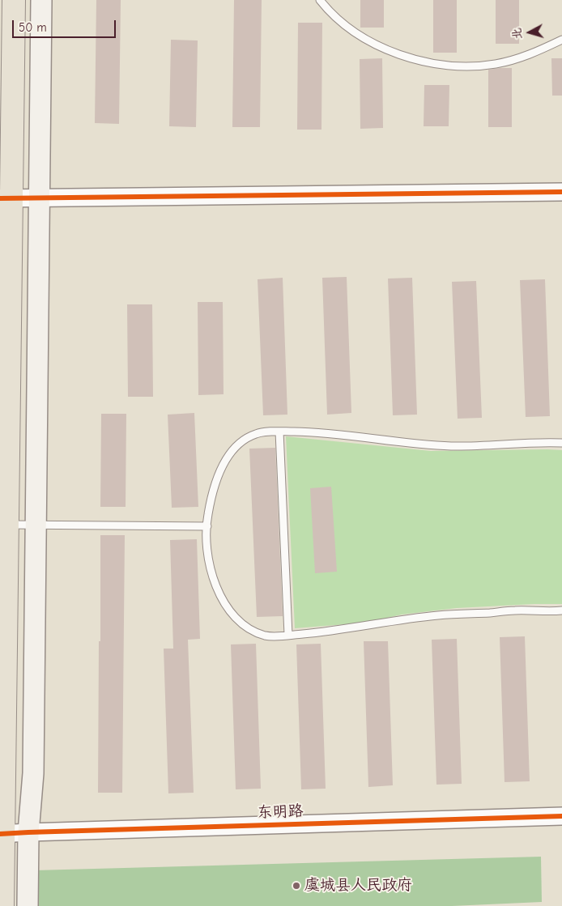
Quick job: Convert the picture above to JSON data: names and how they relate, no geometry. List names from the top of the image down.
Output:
{
  "streets": {
    "street": ["东明路"]
  },
  "places": ["虞城县人民政府"],
  "scale_bar": "50 m",
  "north": "left"
}
